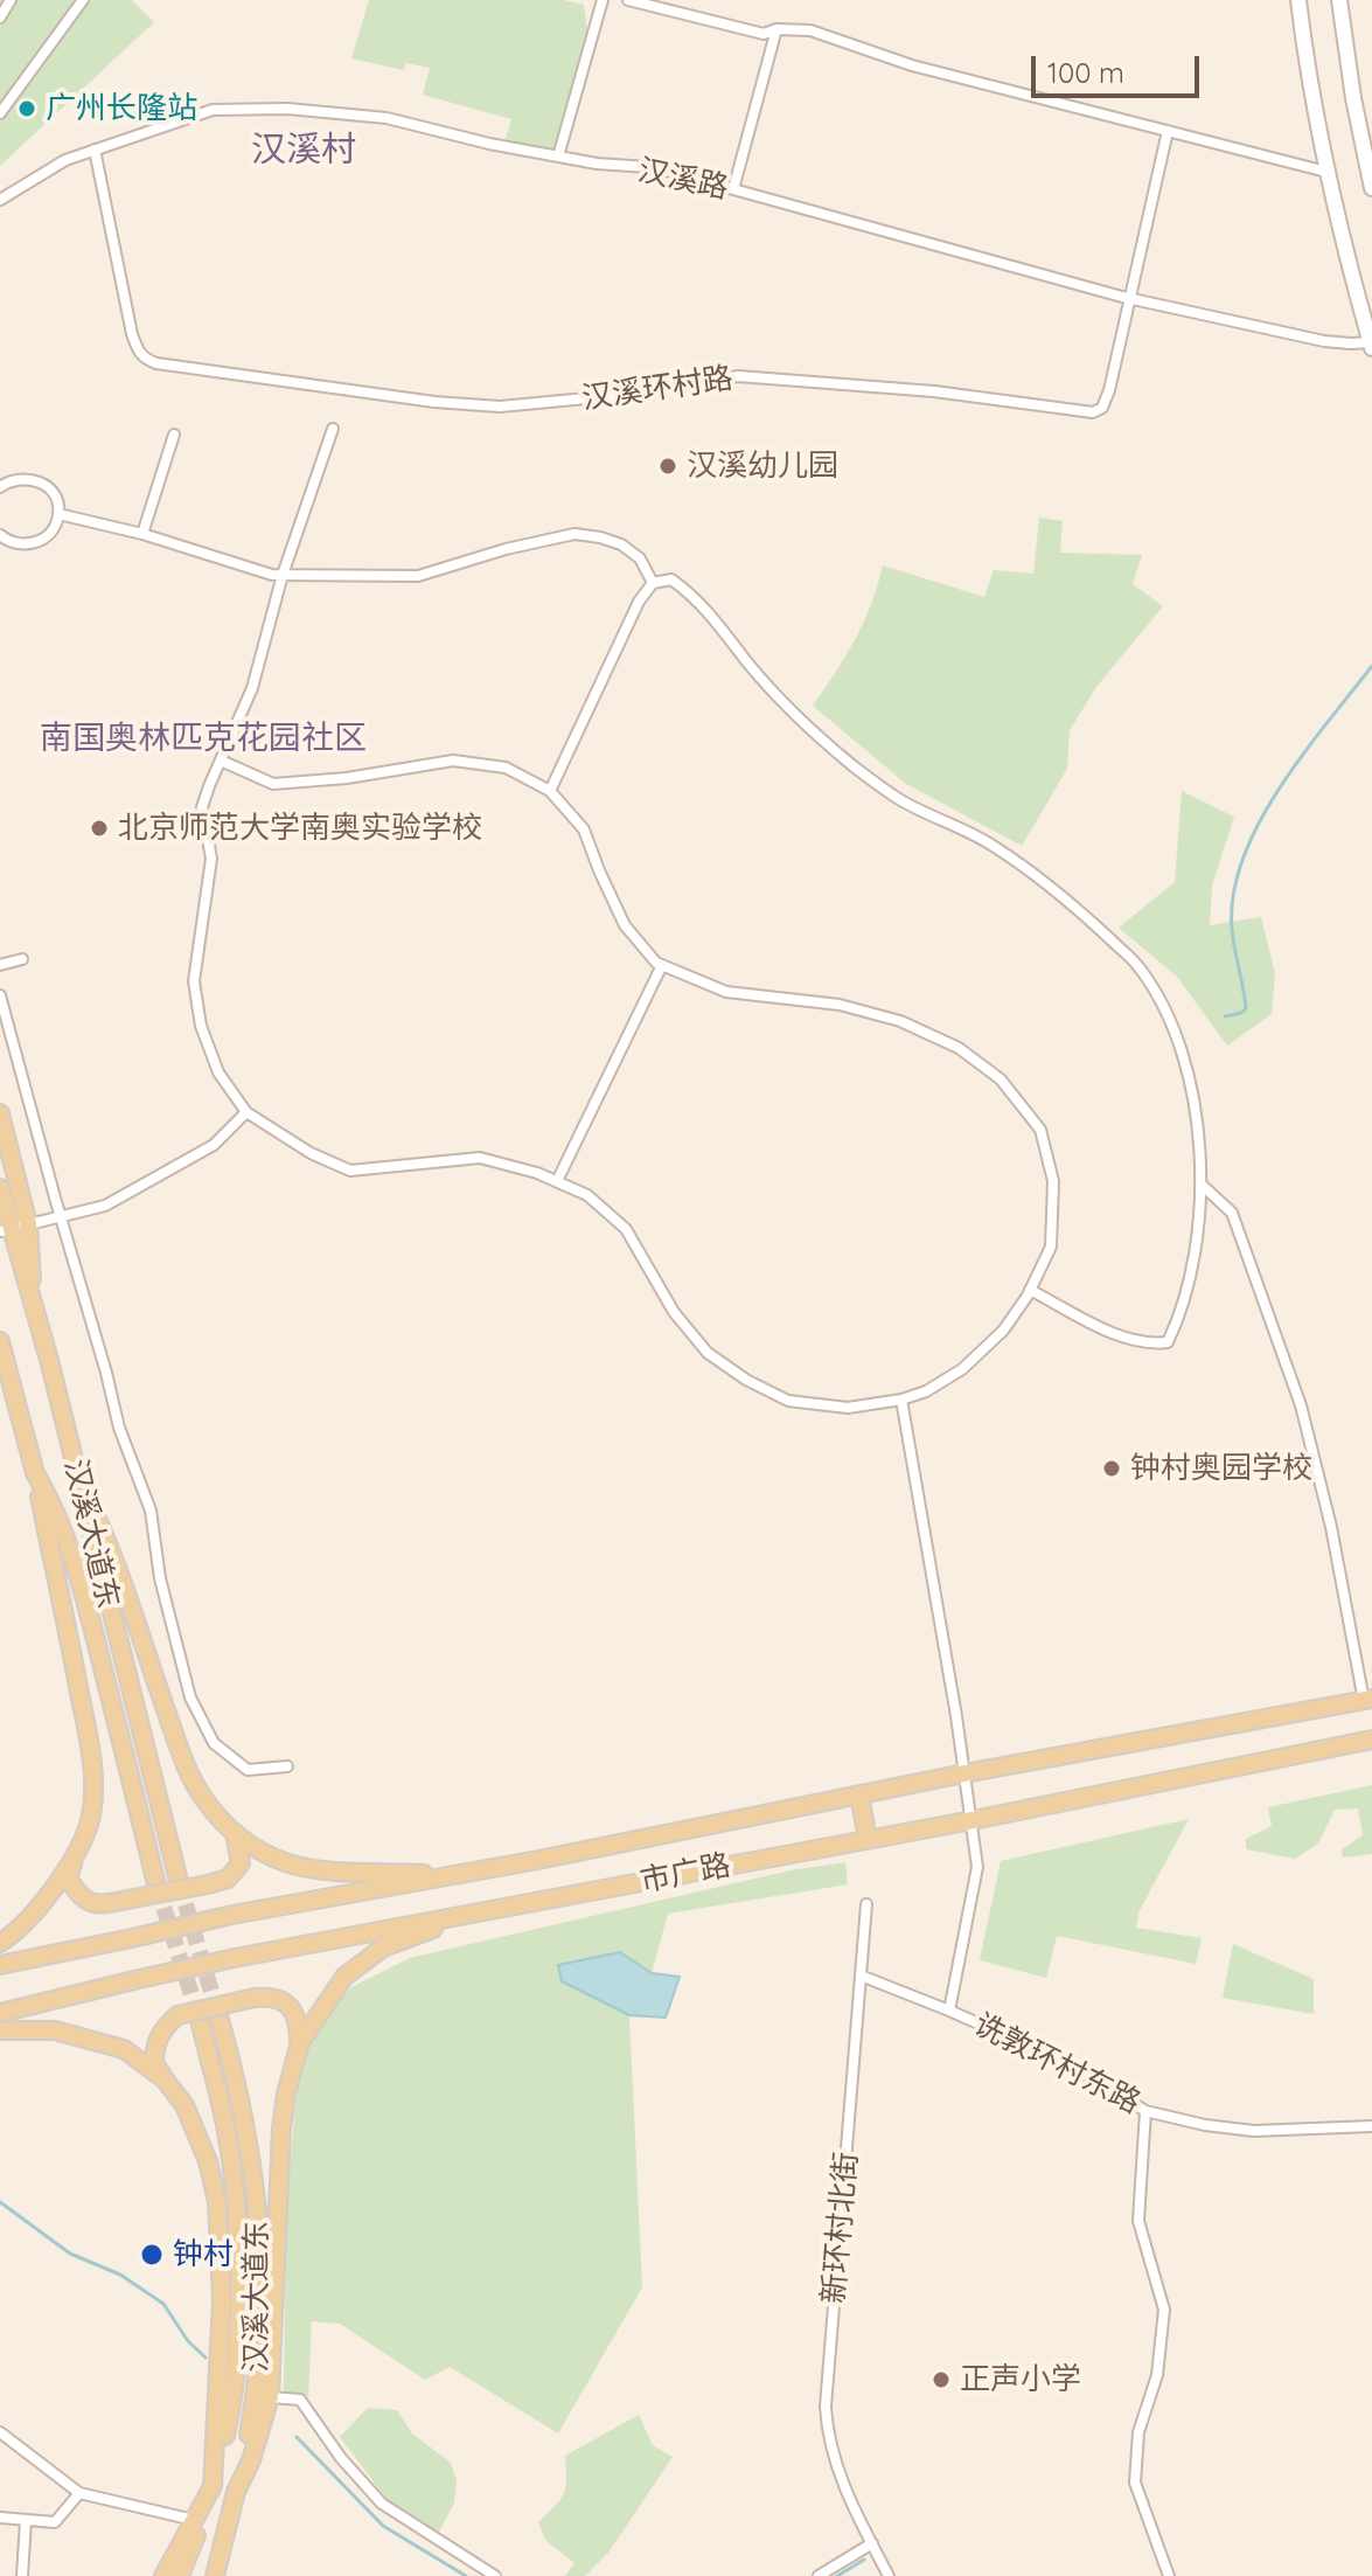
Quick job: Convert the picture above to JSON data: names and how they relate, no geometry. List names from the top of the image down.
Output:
{
  "streets": {
    "main road": ["汉溪大道东", "市广路"],
    "street": [
      "汉溪路",
      "汉溪环村路",
      "诜敦环村东路",
      "新环村北街"
    ]
  },
  "crossings": [
    ["汉溪路", "汉溪环村路"],
    ["诜敦环村东路", "新环村北街"]
  ],
  "districts": ["汉溪村", "南国奥林匹克花园社区"],
  "places": [
    "广州长隆站",
    "汉溪幼儿园",
    "北京师范大学南奥实验学校",
    "钟村奥园学校",
    "钟村",
    "正声小学"
  ],
  "scale_bar": "100 m"
}
